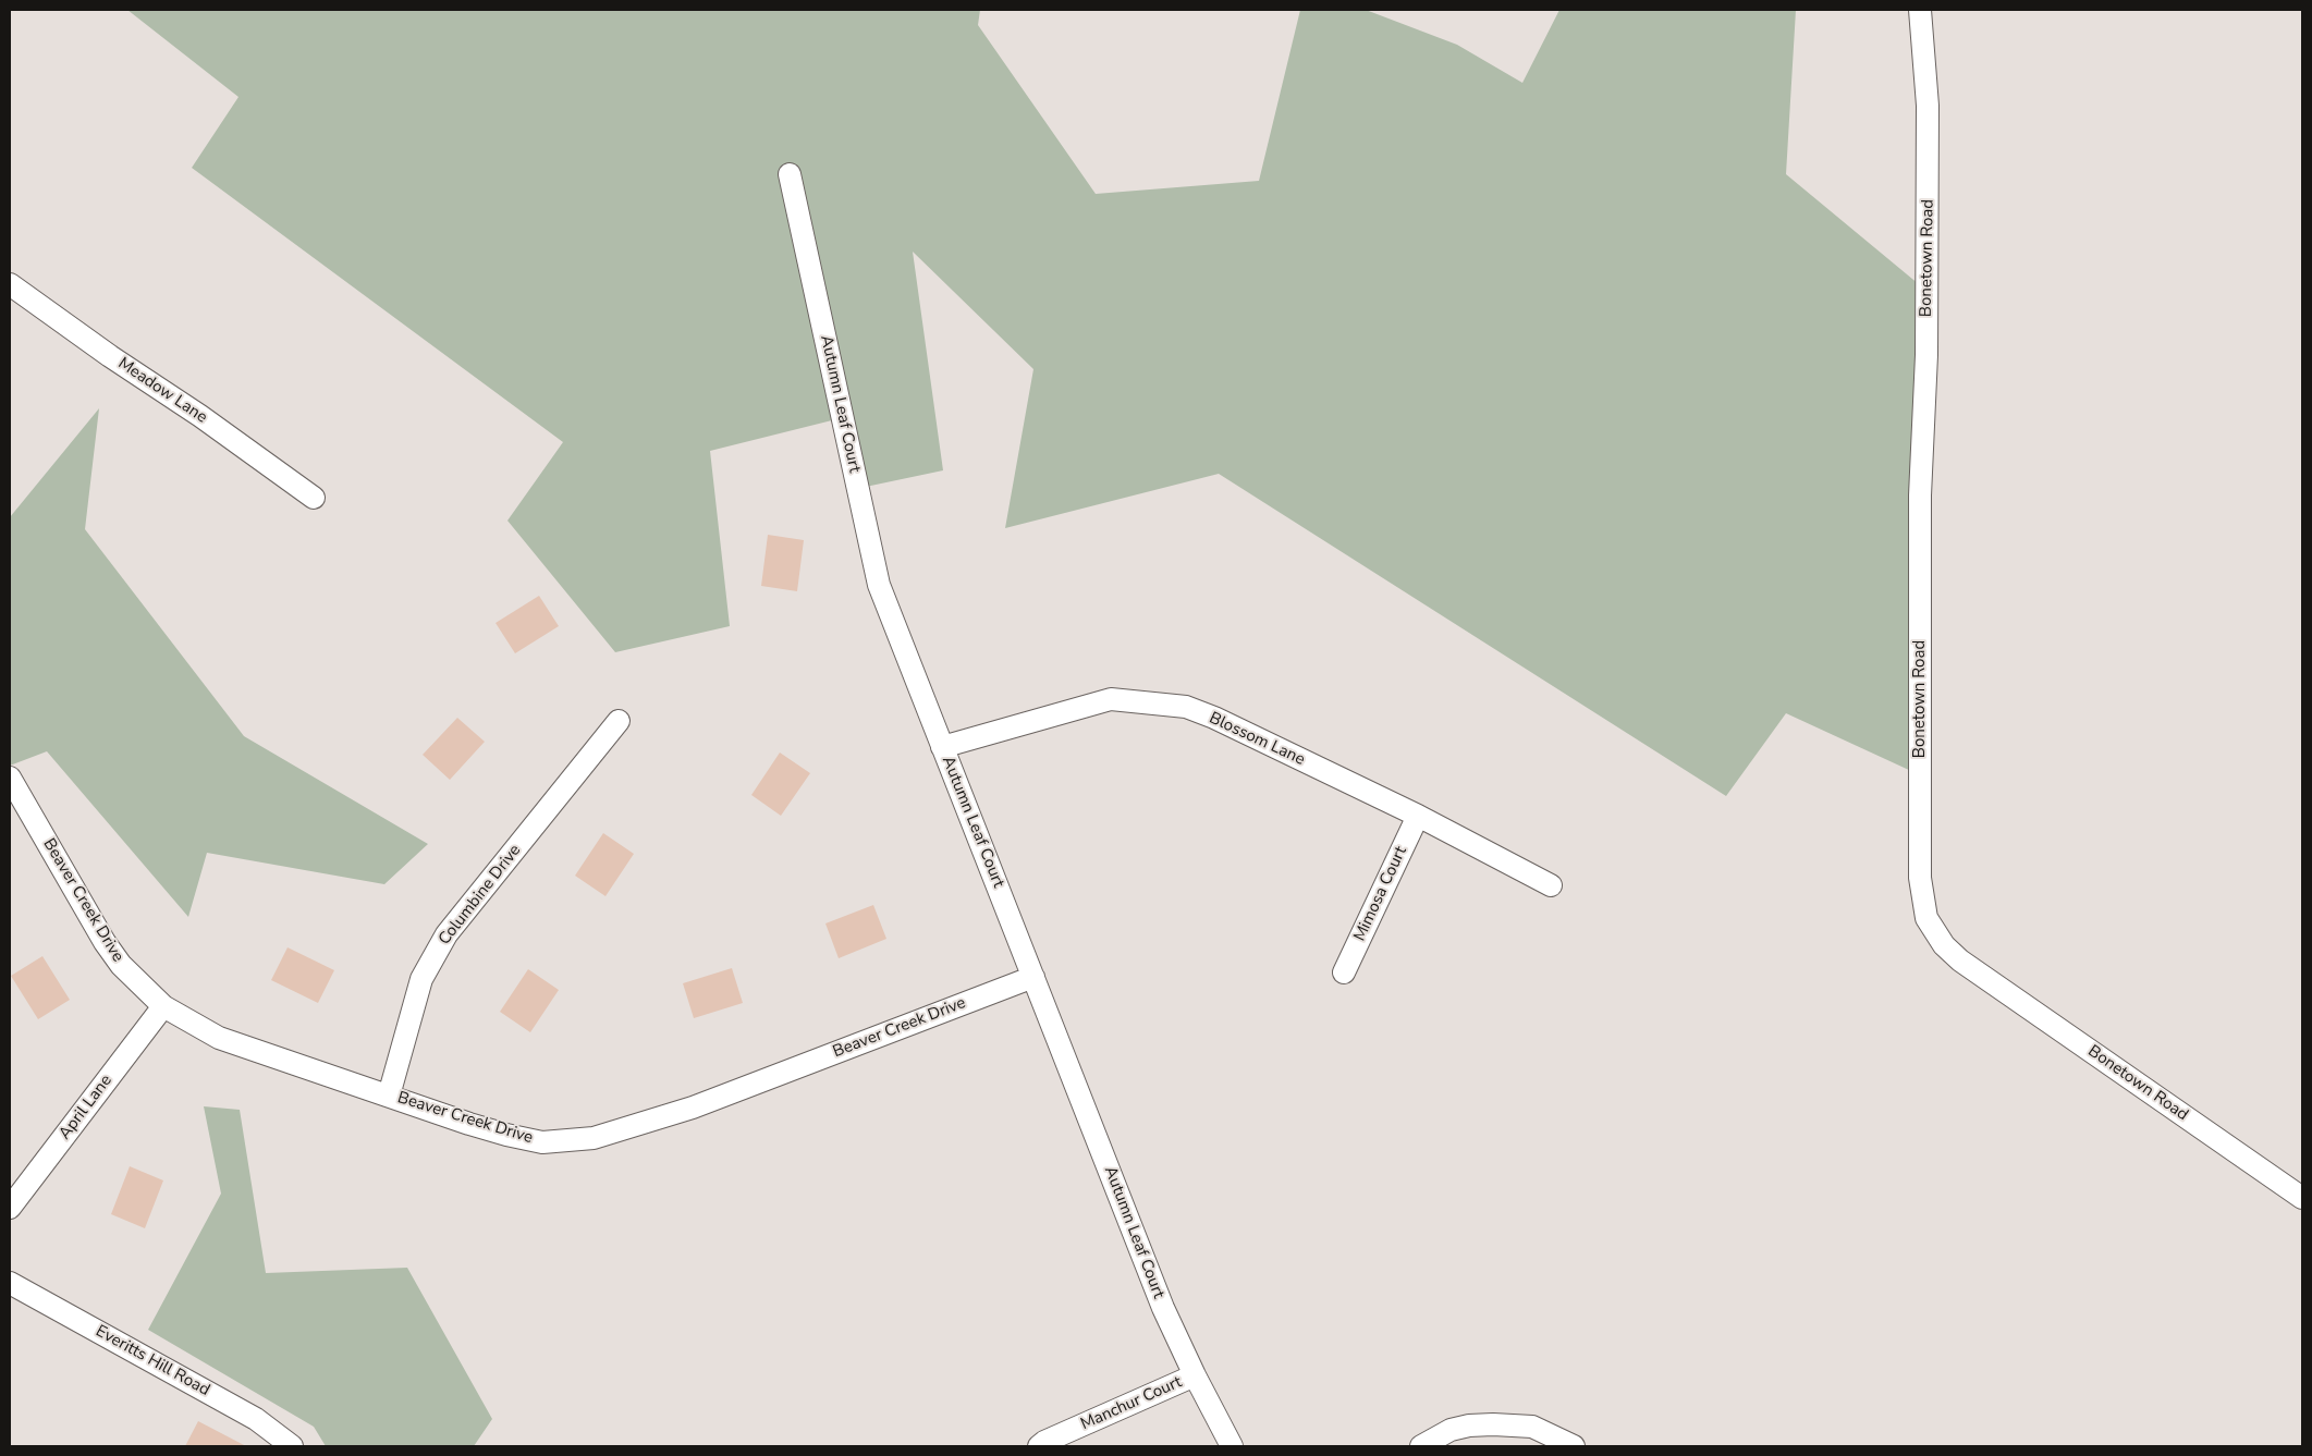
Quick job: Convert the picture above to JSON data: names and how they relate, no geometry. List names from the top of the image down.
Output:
{
  "streets": {
    "street": [
      "Bonetown Road",
      "Meadow Lane",
      "Autumn Leaf Court",
      "Blossom Lane",
      "Mimosa Court",
      "Columbine Drive",
      "Beaver Creek Drive",
      "April Lane",
      "Everitts Hill Road",
      "Manchur Court"
    ]
  },
  "crossings": [
    ["Autumn Leaf Court", "Blossom Lane"],
    ["Autumn Leaf Court", "Beaver Creek Drive"],
    ["Autumn Leaf Court", "Manchur Court"],
    ["Blossom Lane", "Mimosa Court"],
    ["Columbine Drive", "Beaver Creek Drive"],
    ["Beaver Creek Drive", "April Lane"]
  ]
}
